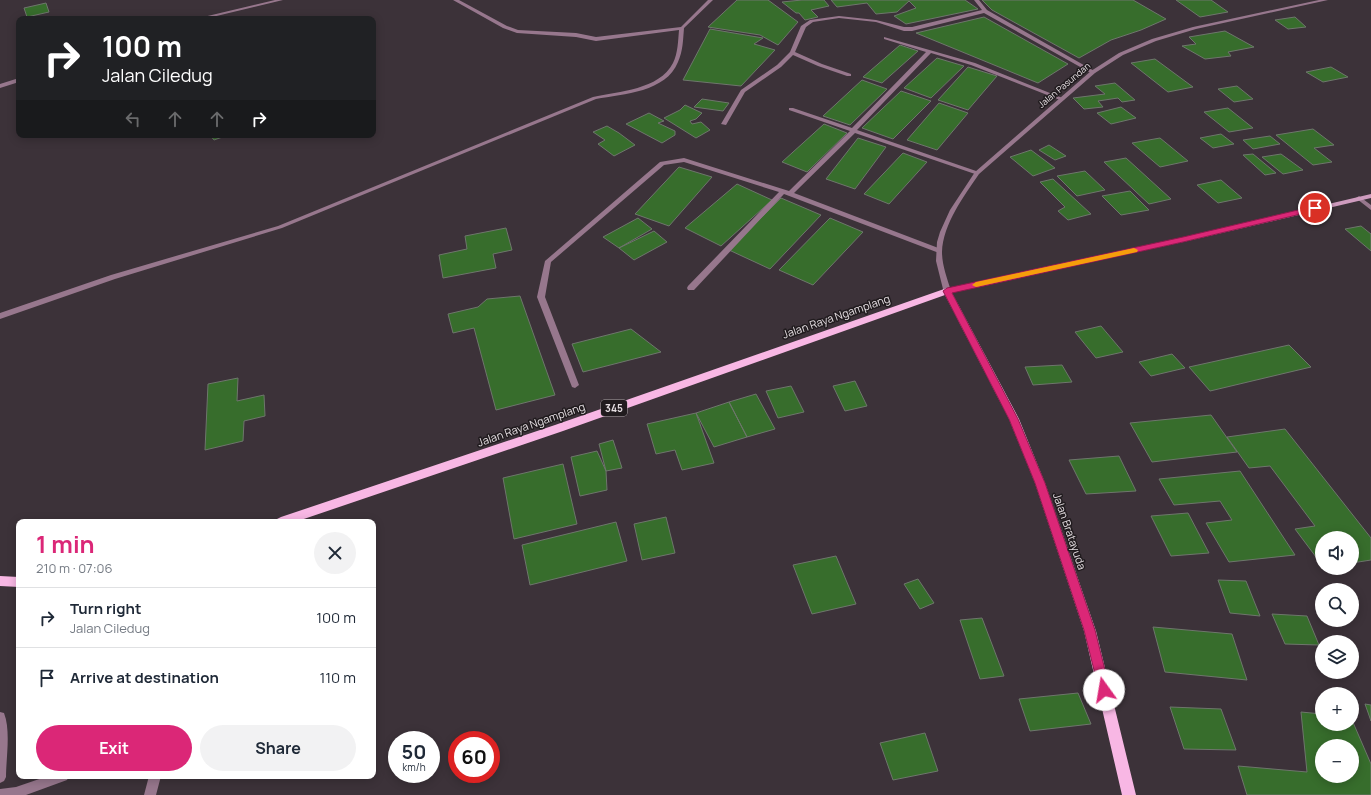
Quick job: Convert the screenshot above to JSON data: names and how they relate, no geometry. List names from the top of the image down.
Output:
{
  "streets": {
    "main road": ["Jalan Raya Ngamplang", "345", "Jalan Bratayuda"],
    "street": ["Jalan Pasundan"]
  },
  "crossings": [
    ["Jalan Pasundan", "Jalan Raya Ngamplang"],
    ["Jalan Pasundan", "Jalan Bratayuda"],
    ["Jalan Raya Ngamplang", "Jalan Bratayuda"]
  ],
  "page": {
    "turn": ["100 m", "Jalan Ciledug"],
    "heading": ["1 min", "210 m · 07:06"],
    "map_buttons": ["+", "−"],
    "list": [
      {
        "name": "Turn right",
        "note": "Jalan Ciledug",
        "value": "100 m"
      },
      {
        "name": "Arrive at destination",
        "value": "110 m"
      }
    ],
    "buttons": ["Exit", "Share"],
    "speed": "50 km/h",
    "limit": "60"
  }
}
